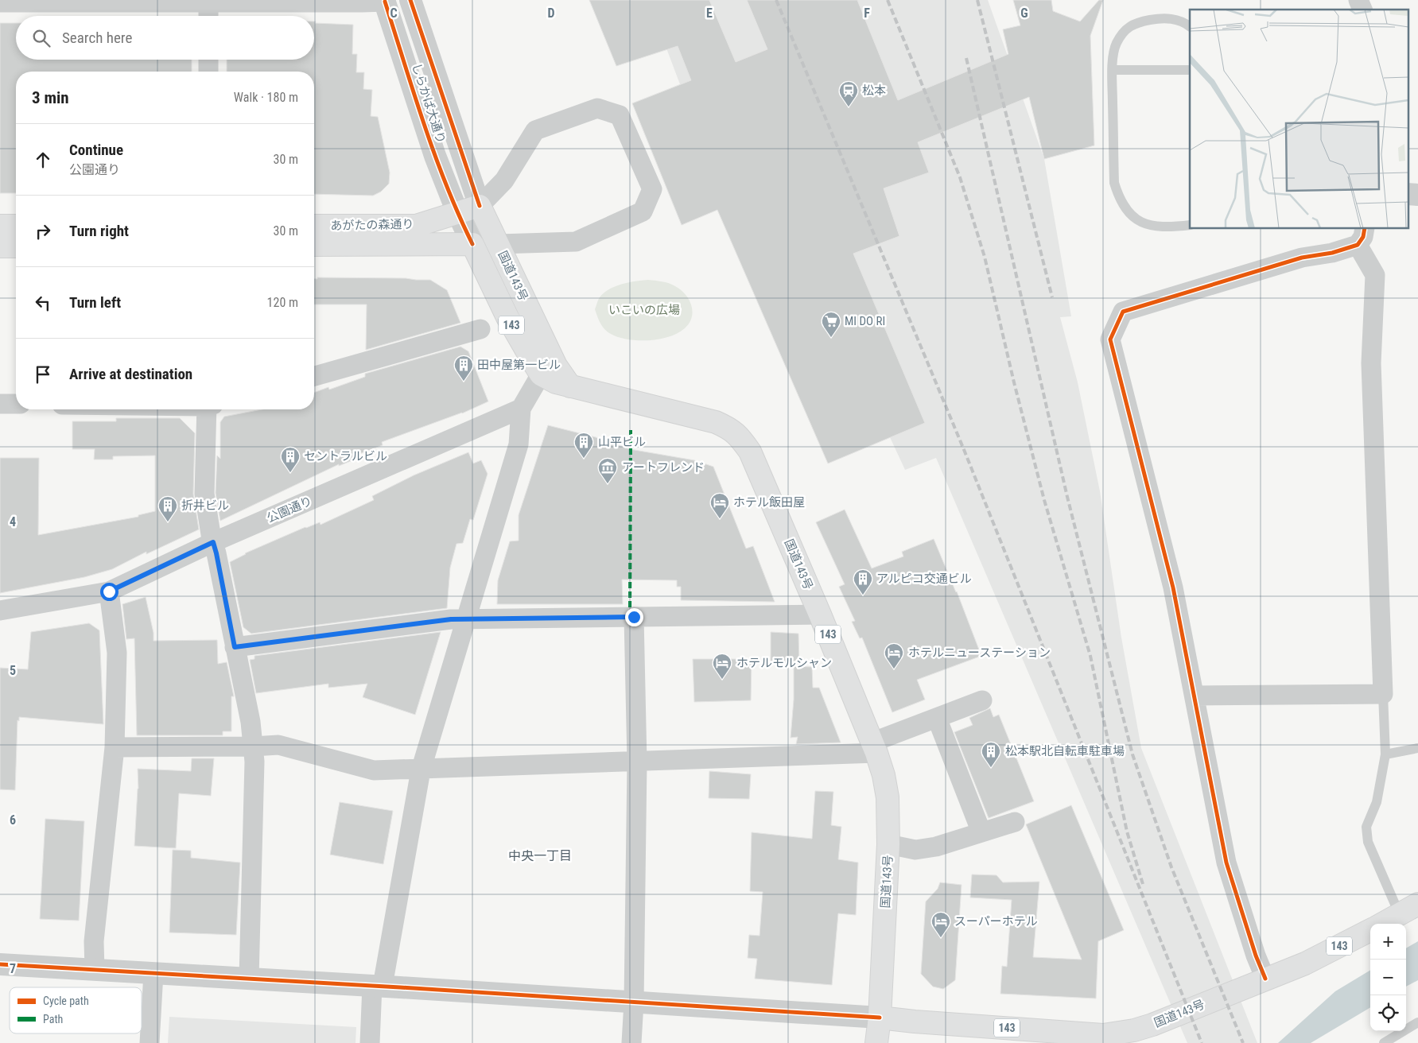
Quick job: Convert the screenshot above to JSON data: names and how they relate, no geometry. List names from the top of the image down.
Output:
{
  "streets": {
    "main road": ["あがたの森通り", "国道143号", "143"],
    "street": ["しらかば大通り", "公園通り"]
  },
  "crossings": [
    ["しらかば大通り", "あがたの森通り"],
    ["しらかば大通り", "国道143号"],
    ["あがたの森通り", "国道143号"]
  ],
  "districts": ["中央一丁目"],
  "parks": ["いこいの広場"],
  "places": {
    "station": ["松本"],
    "supermarket": ["MI DO RI"],
    "building": [
      "田中屋第一ビル",
      "山平ビル",
      "セントラルビル",
      "折井ビル",
      "アルピコ交通ビル",
      "松本駅北自転車駐車場"
    ],
    "museum": ["アートフレンド"],
    "hotel": [
      "ホテル飯田屋",
      "ホテルニューステーション",
      "ホテルモルシャン",
      "スーパーホテル"
    ]
  },
  "legend": ["Cycle path", "Path"],
  "page": {
    "search": "Search here",
    "heading": ["3 min", "Walk · 180 m"],
    "list": [
      ["Continue", "公園通り", "30 m"],
      ["Turn right", "30 m"],
      ["Turn left", "120 m"],
      "Arrive at destination"
    ],
    "map_buttons": ["+", "−"]
  },
  "grid": {
    "columns": [
      "C",
      "D",
      "E",
      "F",
      "G"
    ],
    "rows": [
      "4",
      "5",
      "6",
      "7"
    ]
  }
}
